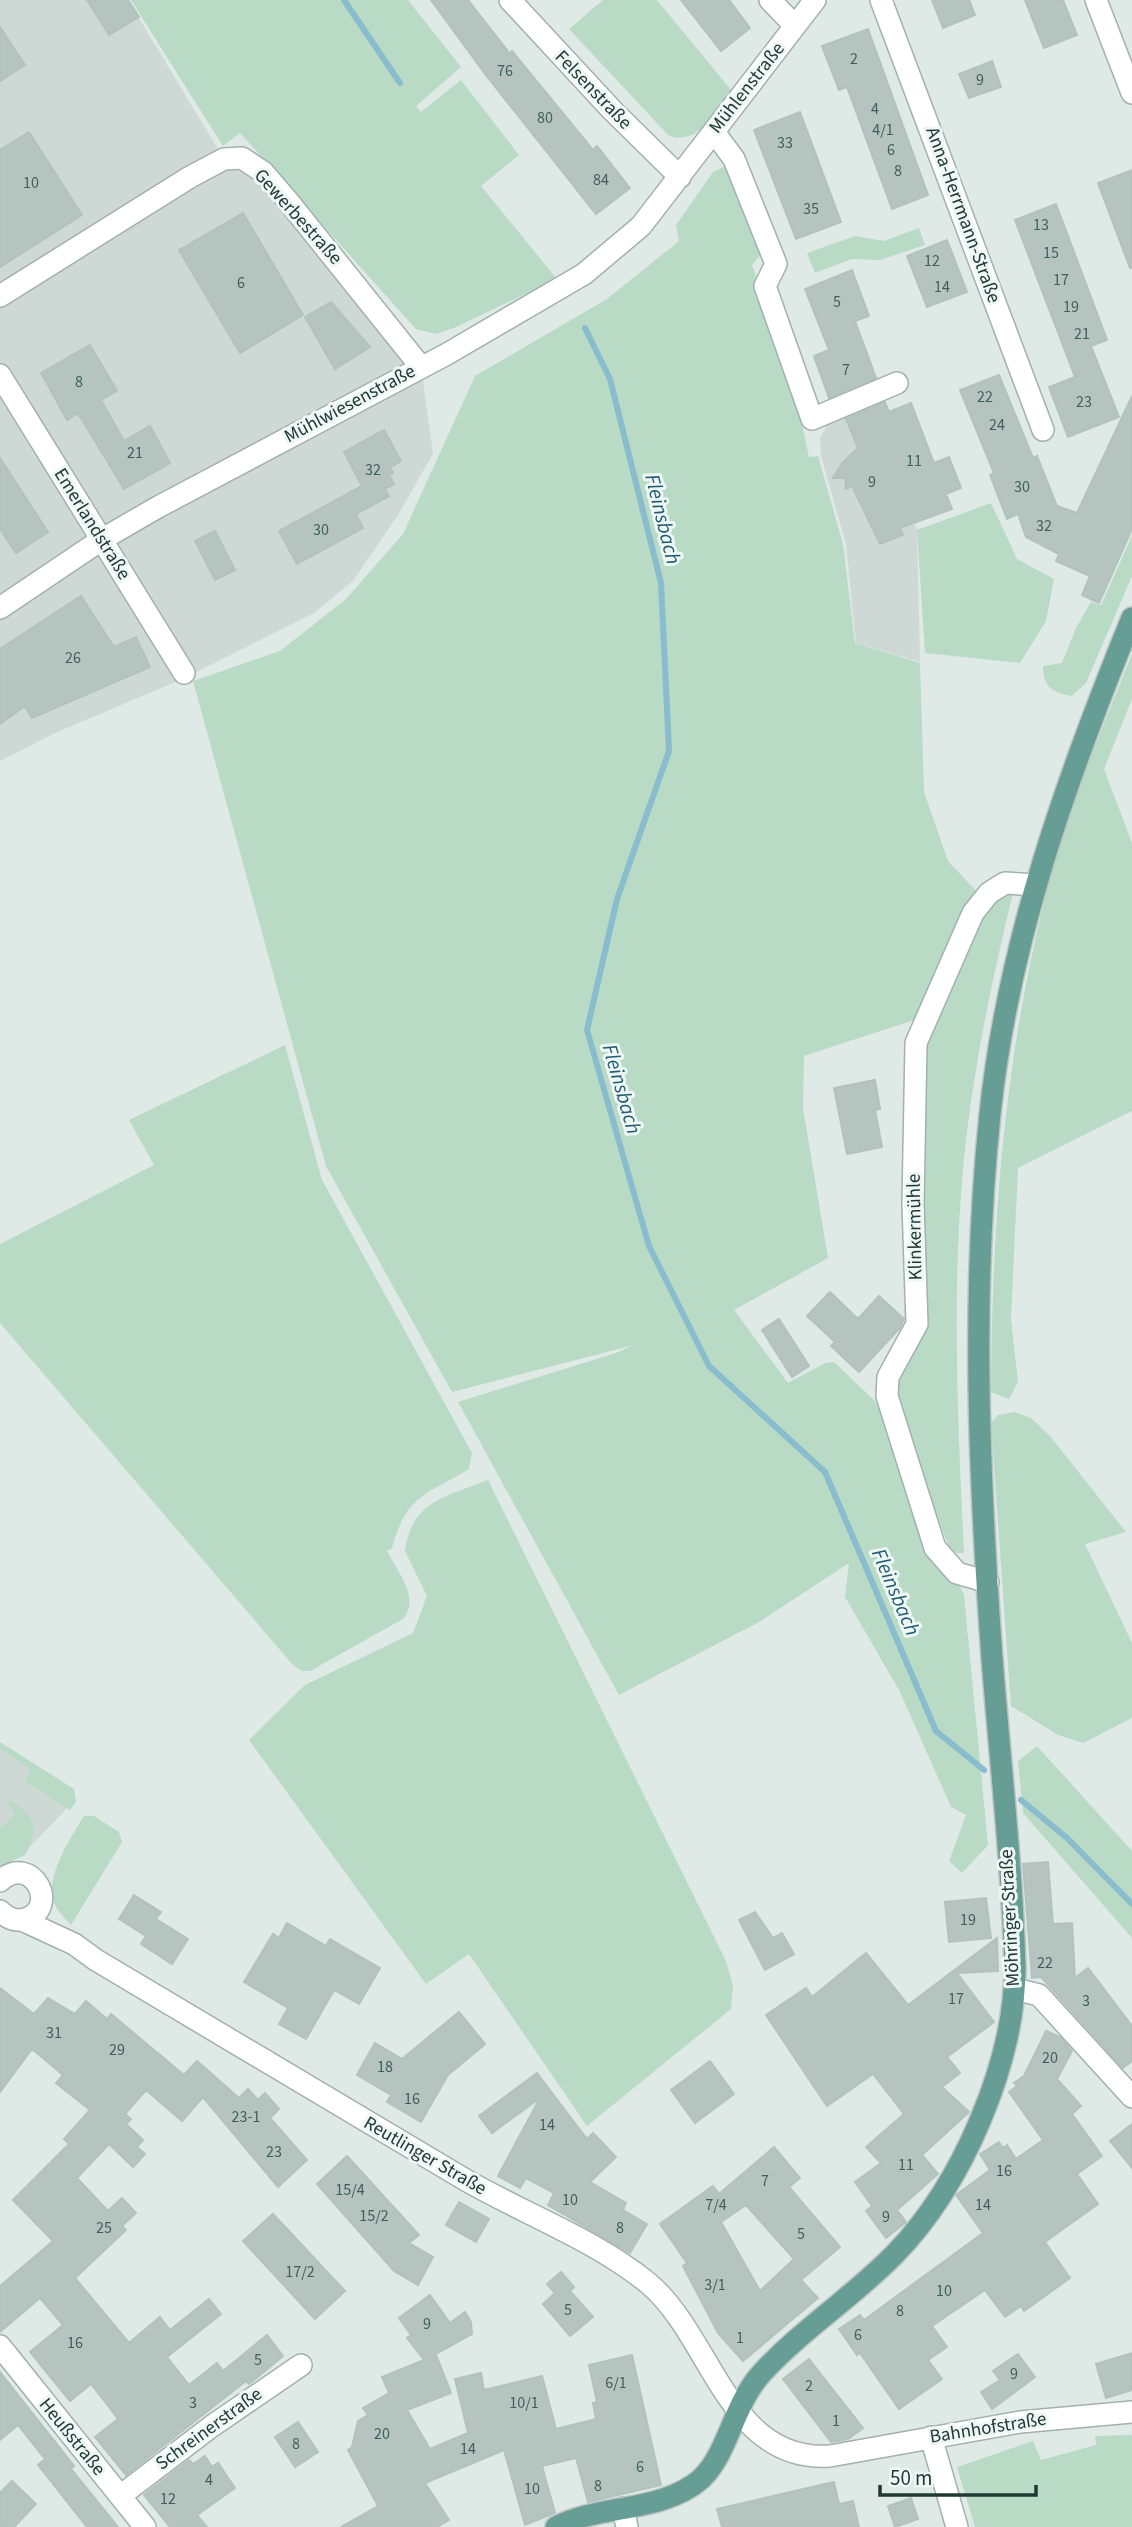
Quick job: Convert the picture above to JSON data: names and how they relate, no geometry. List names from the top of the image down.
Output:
{
  "streets": {
    "main road": ["Möhringer Straße"],
    "street": [
      "Mühlenstraße",
      "Felsenstraße",
      "Anna-Herrmann-Straße",
      "Gewerbestraße",
      "Mühlwiesenstraße",
      "Emerlandstraße",
      "Klinkermühle",
      "Reutlinger Straße",
      "Bahnhofstraße",
      "Schreinerstraße",
      "Heußstraße"
    ]
  },
  "crossings": [
    ["Mühlenstraße", "Felsenstraße"],
    ["Mühlenstraße", "Mühlwiesenstraße"],
    ["Felsenstraße", "Mühlwiesenstraße"],
    ["Gewerbestraße", "Mühlwiesenstraße"],
    ["Mühlwiesenstraße", "Emerlandstraße"],
    ["Klinkermühle", "Möhringer Straße"],
    ["Möhringer Straße", "Reutlinger Straße"],
    ["Möhringer Straße", "Bahnhofstraße"],
    ["Reutlinger Straße", "Bahnhofstraße"],
    ["Schreinerstraße", "Heußstraße"]
  ],
  "water": ["Fleinsbach"],
  "house_numbers": [
    "2",
    "76",
    "9",
    "4",
    "80",
    "4/1",
    "33",
    "6",
    "8",
    "84",
    "10",
    "35",
    "13",
    "15",
    "12",
    "17",
    "6",
    "14",
    "5",
    "19",
    "21",
    "7",
    "8",
    "22",
    "23",
    "24",
    "21",
    "11",
    "32",
    "9",
    "30",
    "32",
    "30",
    "26",
    "19",
    "22",
    "17",
    "3",
    "31",
    "29",
    "20",
    "18",
    "16",
    "23-1",
    "14",
    "23",
    "11",
    "16",
    "7",
    "15/4",
    "10",
    "7/4",
    "14",
    "15/2",
    "9",
    "25",
    "8",
    "5",
    "17/2",
    "3/1",
    "10",
    "5",
    "8",
    "9",
    "6",
    "1",
    "16",
    "5",
    "9",
    "6/1",
    "2",
    "3",
    "10/1",
    "1",
    "20",
    "8",
    "14",
    "6",
    "4",
    "8",
    "10",
    "12"
  ],
  "scale_bar": "50 m"
}
